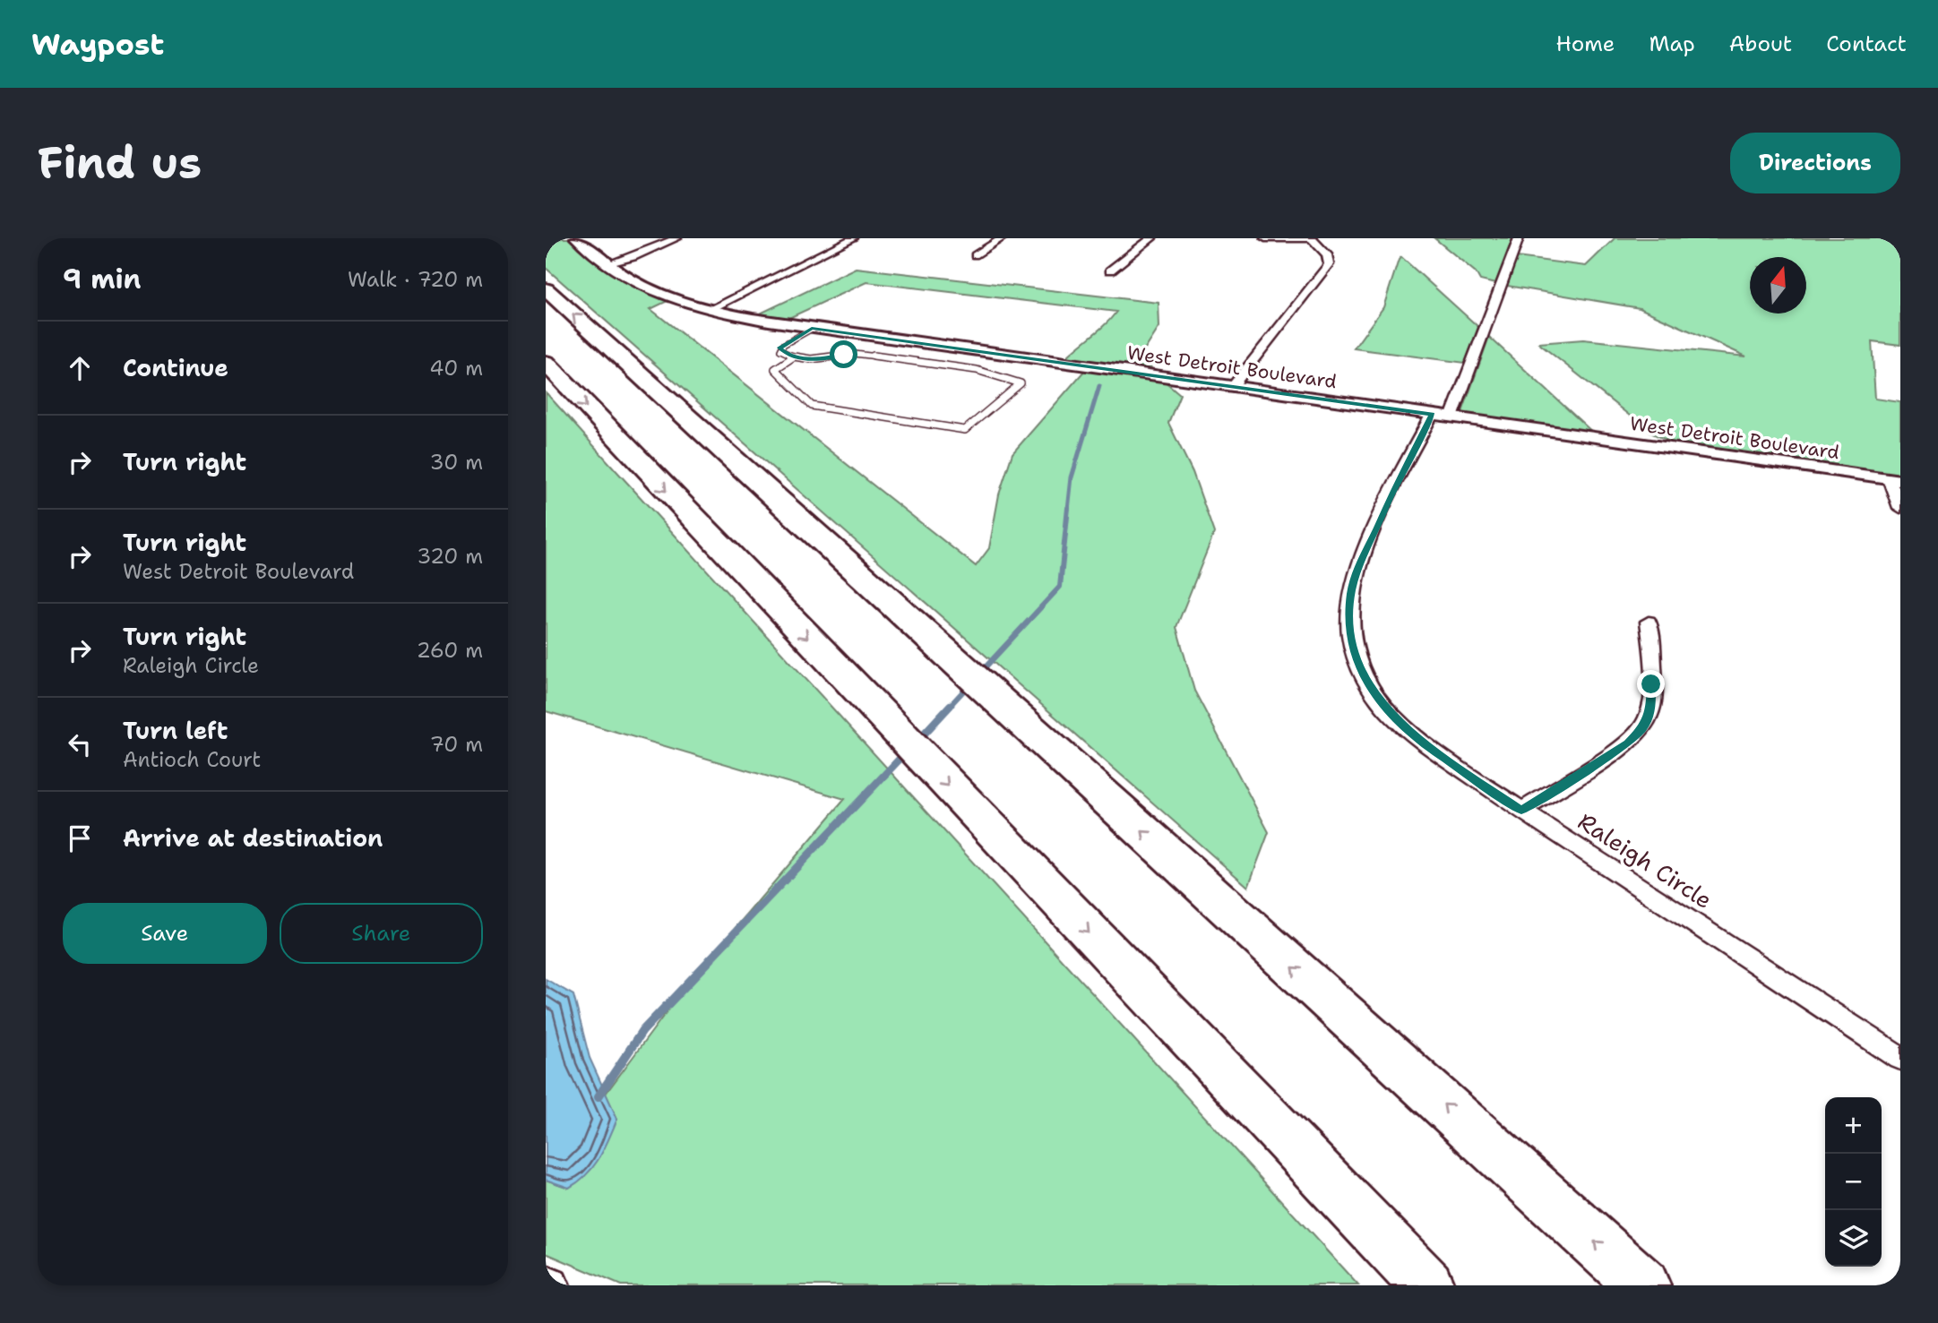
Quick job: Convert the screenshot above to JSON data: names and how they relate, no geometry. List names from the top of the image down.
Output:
{
  "streets": {
    "street": ["West Detroit Boulevard", "Raleigh Circle"]
  },
  "crossings": [
    ["West Detroit Boulevard", "Raleigh Circle"]
  ],
  "north": "top",
  "page": {
    "header": "Waypost",
    "nav": [
      "Home",
      "Map",
      "About",
      "Contact"
    ],
    "buttons": [
      "Directions",
      ["Save", "Share"]
    ],
    "title": "Find us",
    "heading": ["9 min", "Walk · 720 m"],
    "list": [
      ["Continue", "40 m"],
      ["Turn right", "30 m"],
      ["Turn right", "West Detroit Boulevard", "320 m"],
      ["Turn right", "Raleigh Circle", "260 m"],
      ["Turn left", "Antioch Court", "70 m"],
      "Arrive at destination"
    ],
    "map_buttons": ["+", "−"]
  }
}
